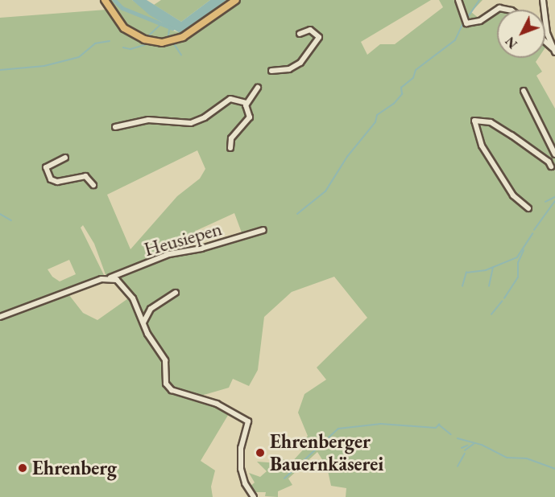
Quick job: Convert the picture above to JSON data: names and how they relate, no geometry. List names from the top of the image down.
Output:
{
  "streets": {
    "street": ["Heusiepen"]
  },
  "places": ["Ehrenberger Bauernkäserei", "Ehrenberg"],
  "north": "bottom left"
}
